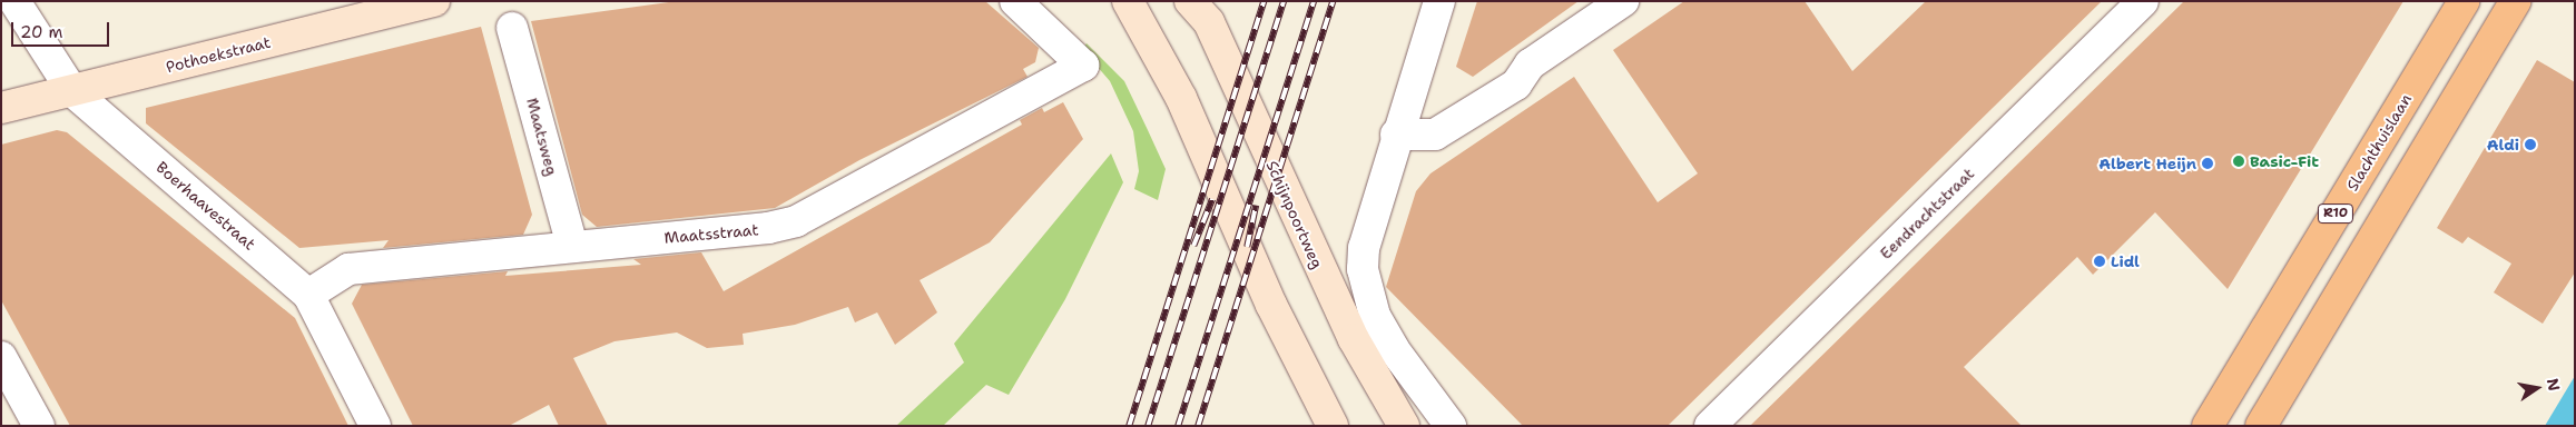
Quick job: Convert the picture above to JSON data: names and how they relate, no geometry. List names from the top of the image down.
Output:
{
  "streets": {
    "main road": ["Slachthuislaan", "R10"],
    "street": [
      "Pothoekstraat",
      "Maatsweg",
      "Boerhaavestraat",
      "Eendrachtstraat",
      "Schijnpoortweg",
      "Maatsstraat"
    ]
  },
  "crossings": [
    ["Pothoekstraat", "Boerhaavestraat"],
    ["Maatsweg", "Maatsstraat"],
    ["Boerhaavestraat", "Maatsstraat"]
  ],
  "places": [
    "Aldi",
    "Basic-Fit",
    "Albert Heijn",
    "Lidl"
  ],
  "scale_bar": "20 m",
  "north": "right"
}
